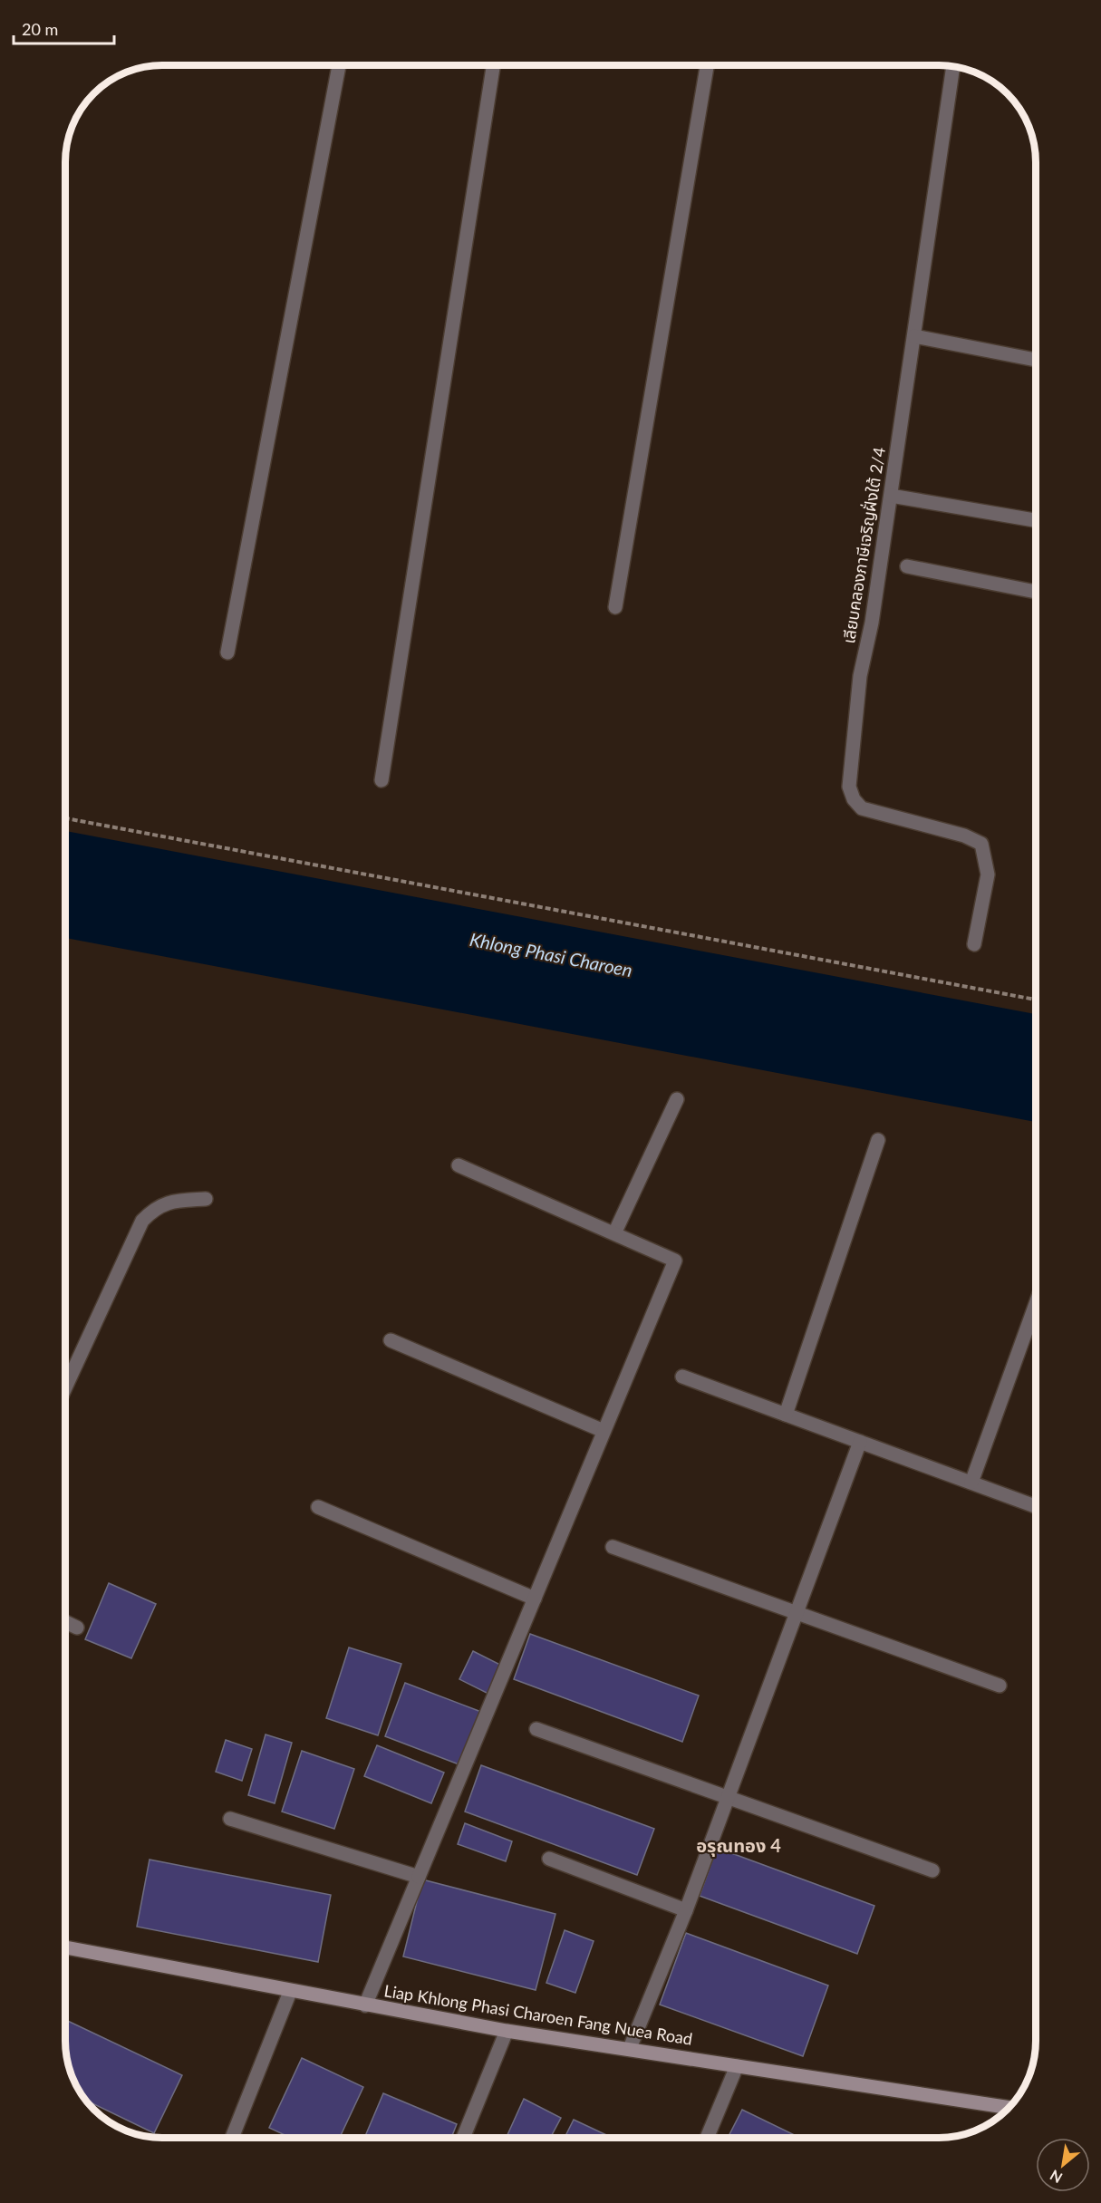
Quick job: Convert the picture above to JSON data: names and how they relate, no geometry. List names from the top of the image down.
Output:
{
  "streets": {
    "main road": ["Liap Khlong Phasi Charoen Fang Nuea Road"],
    "street": ["เลียบคลองภาษีเจริญฝั่งใต้ 2/4"]
  },
  "districts": ["อรุณทอง 4"],
  "water": ["Khlong Phasi Charoen"],
  "scale_bar": "20 m",
  "north": "bottom left"
}
